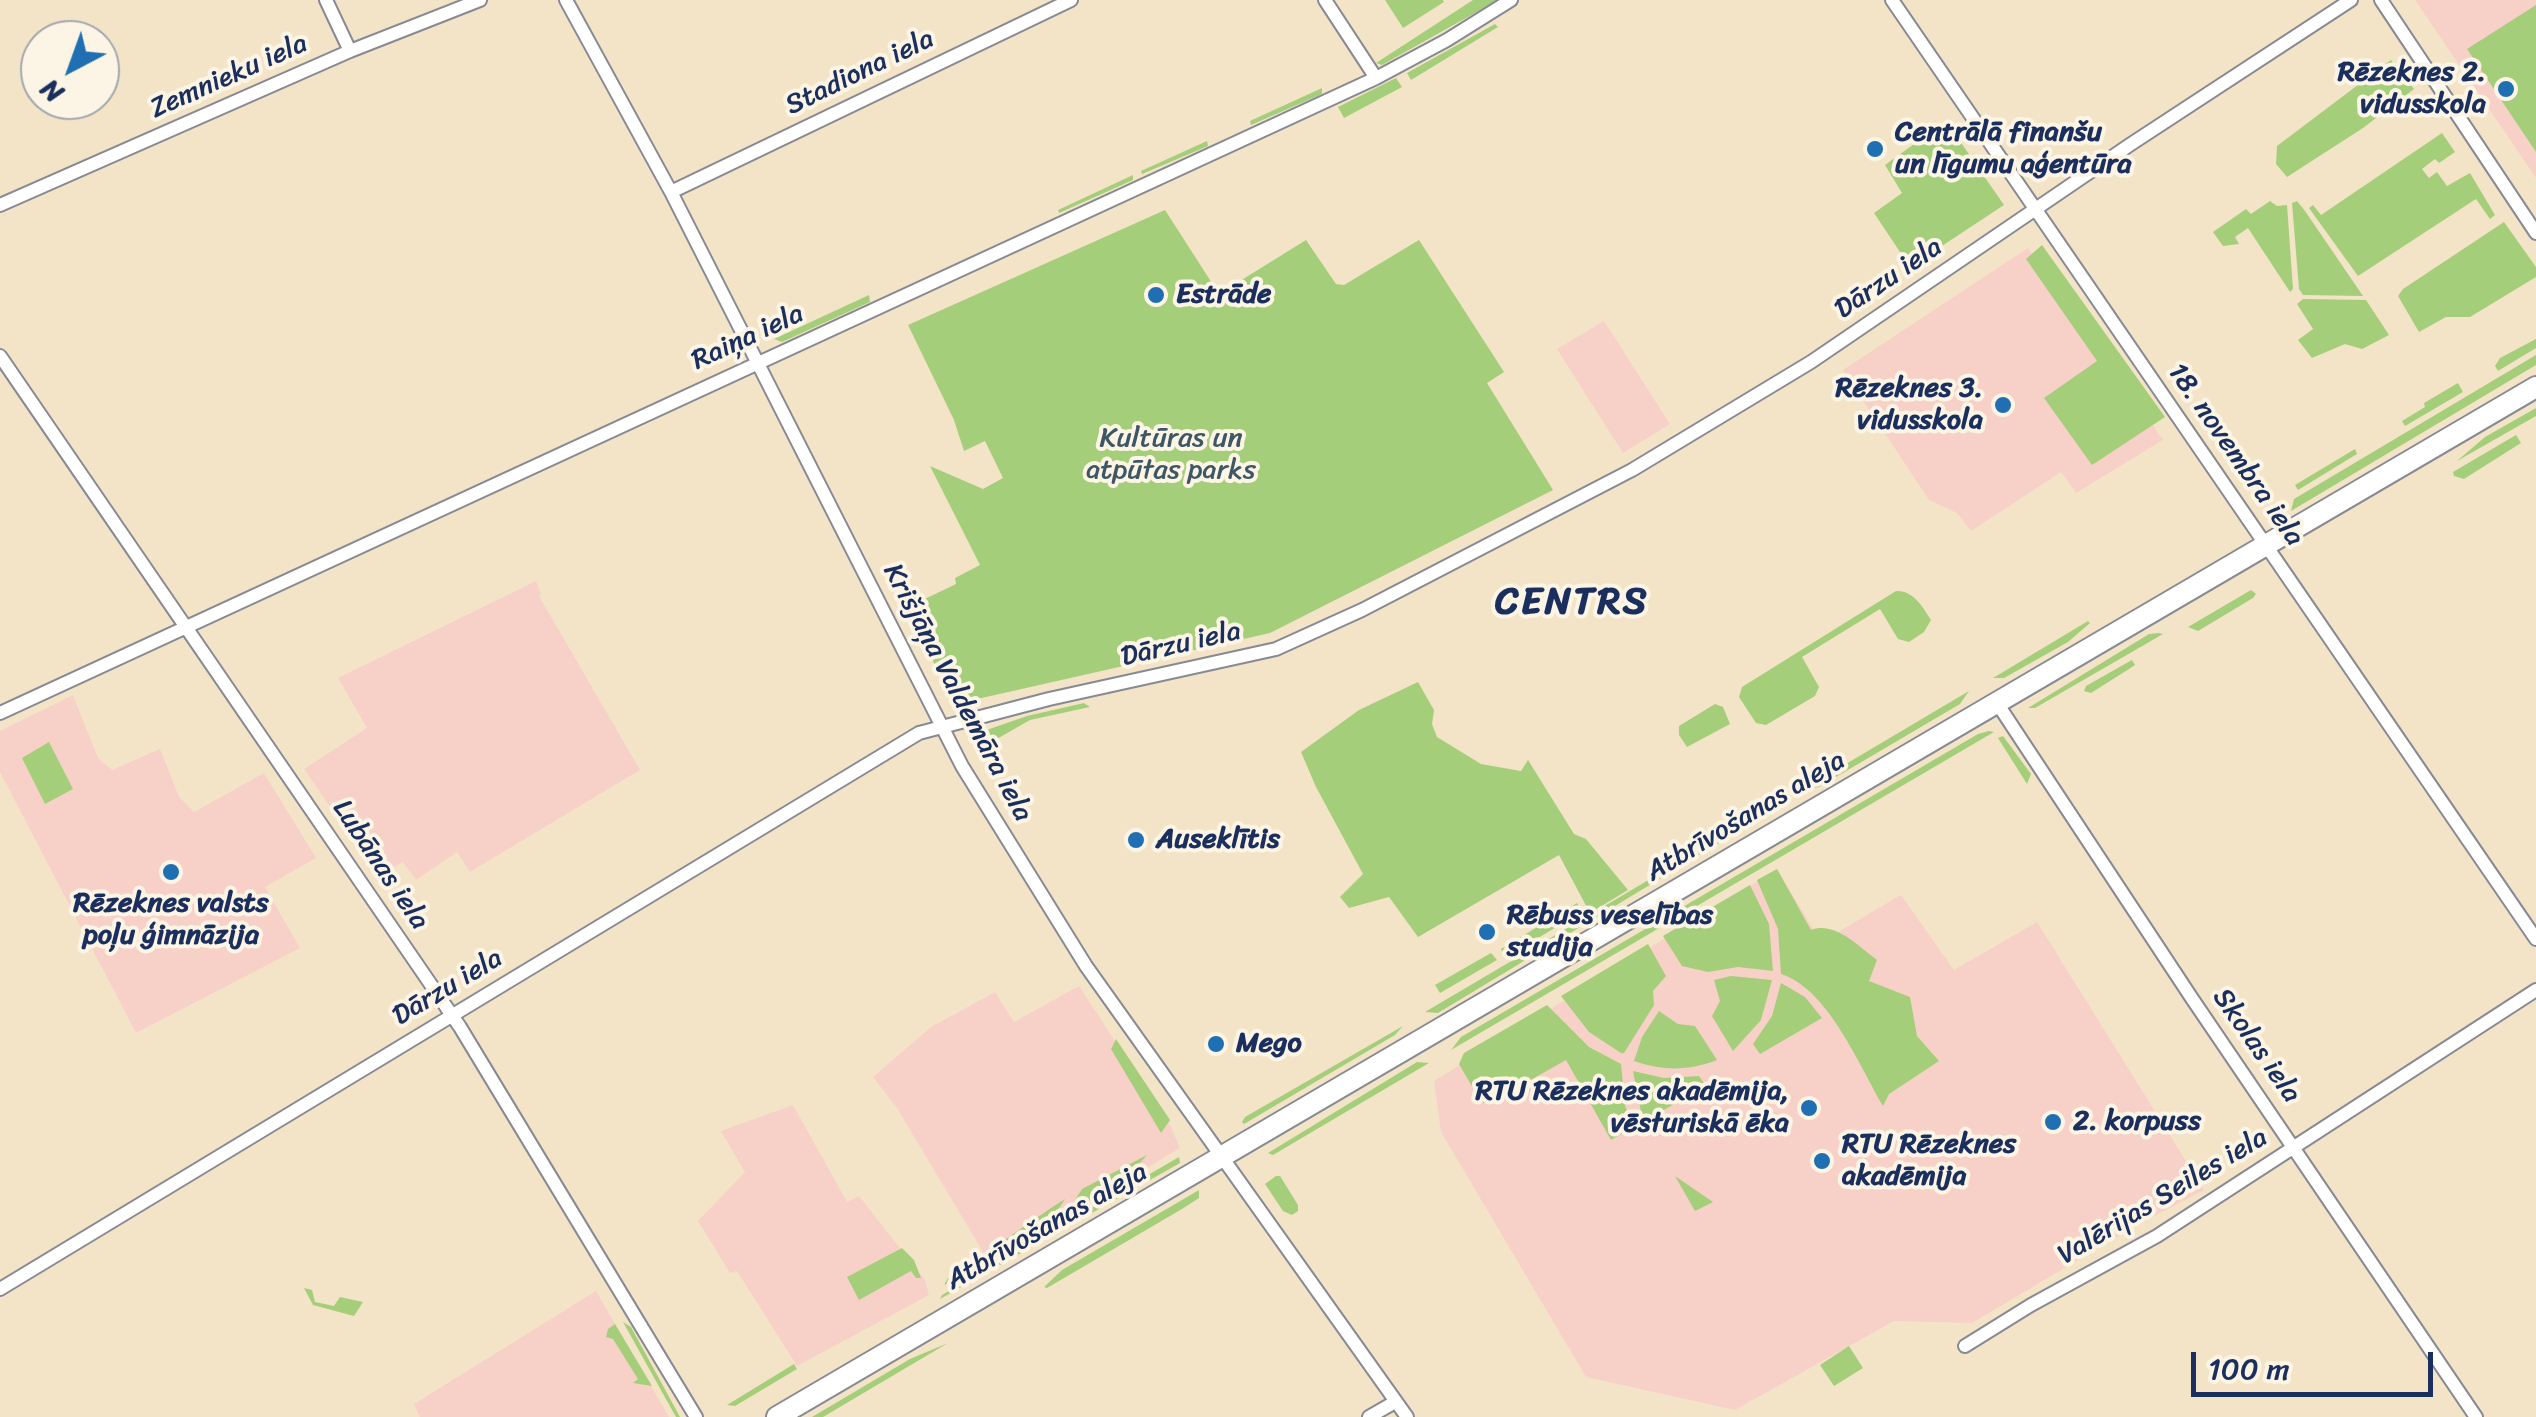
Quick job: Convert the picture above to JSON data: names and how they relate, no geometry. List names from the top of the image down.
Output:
{
  "streets": {
    "main road": ["Atbrīvošanas aleja"],
    "street": [
      "Stadiona iela",
      "Zemnieku iela",
      "Dārzu iela",
      "Raiņa iela",
      "18. novembra iela",
      "Krišjāņa Valdemāra iela",
      "Lubānas iela",
      "Skolas iela",
      "Valērijas Seiles iela"
    ]
  },
  "crossings": [
    ["Stadiona iela", "Krišjāņa Valdemāra iela"],
    ["Dārzu iela", "18. novembra iela"],
    ["Dārzu iela", "Krišjāņa Valdemāra iela"],
    ["Dārzu iela", "Lubānas iela"],
    ["Raiņa iela", "Krišjāņa Valdemāra iela"],
    ["Raiņa iela", "Lubānas iela"],
    ["18. novembra iela", "Atbrīvošanas aleja"],
    ["Krišjāņa Valdemāra iela", "Atbrīvošanas aleja"],
    ["Atbrīvošanas aleja", "Skolas iela"],
    ["Skolas iela", "Valērijas Seiles iela"]
  ],
  "districts": ["CENTRS"],
  "parks": ["Kultūras un atpūtas parks"],
  "places": [
    "Rēzeknes 2. vidusskola",
    "Centrālā finanšu un līgumu aģentūra",
    "Estrāde",
    "Rēzeknes 3. vidusskola",
    "Auseklītis",
    "Rēzeknes valsts poļu ģimnāzija",
    "Rēbuss veselības studija",
    "Mego",
    "RTU Rēzeknes akadēmija, vēsturiskā ēka",
    "2. korpuss",
    "RTU Rēzeknes akadēmija"
  ],
  "scale_bar": "100 m",
  "north": "bottom left"
}
